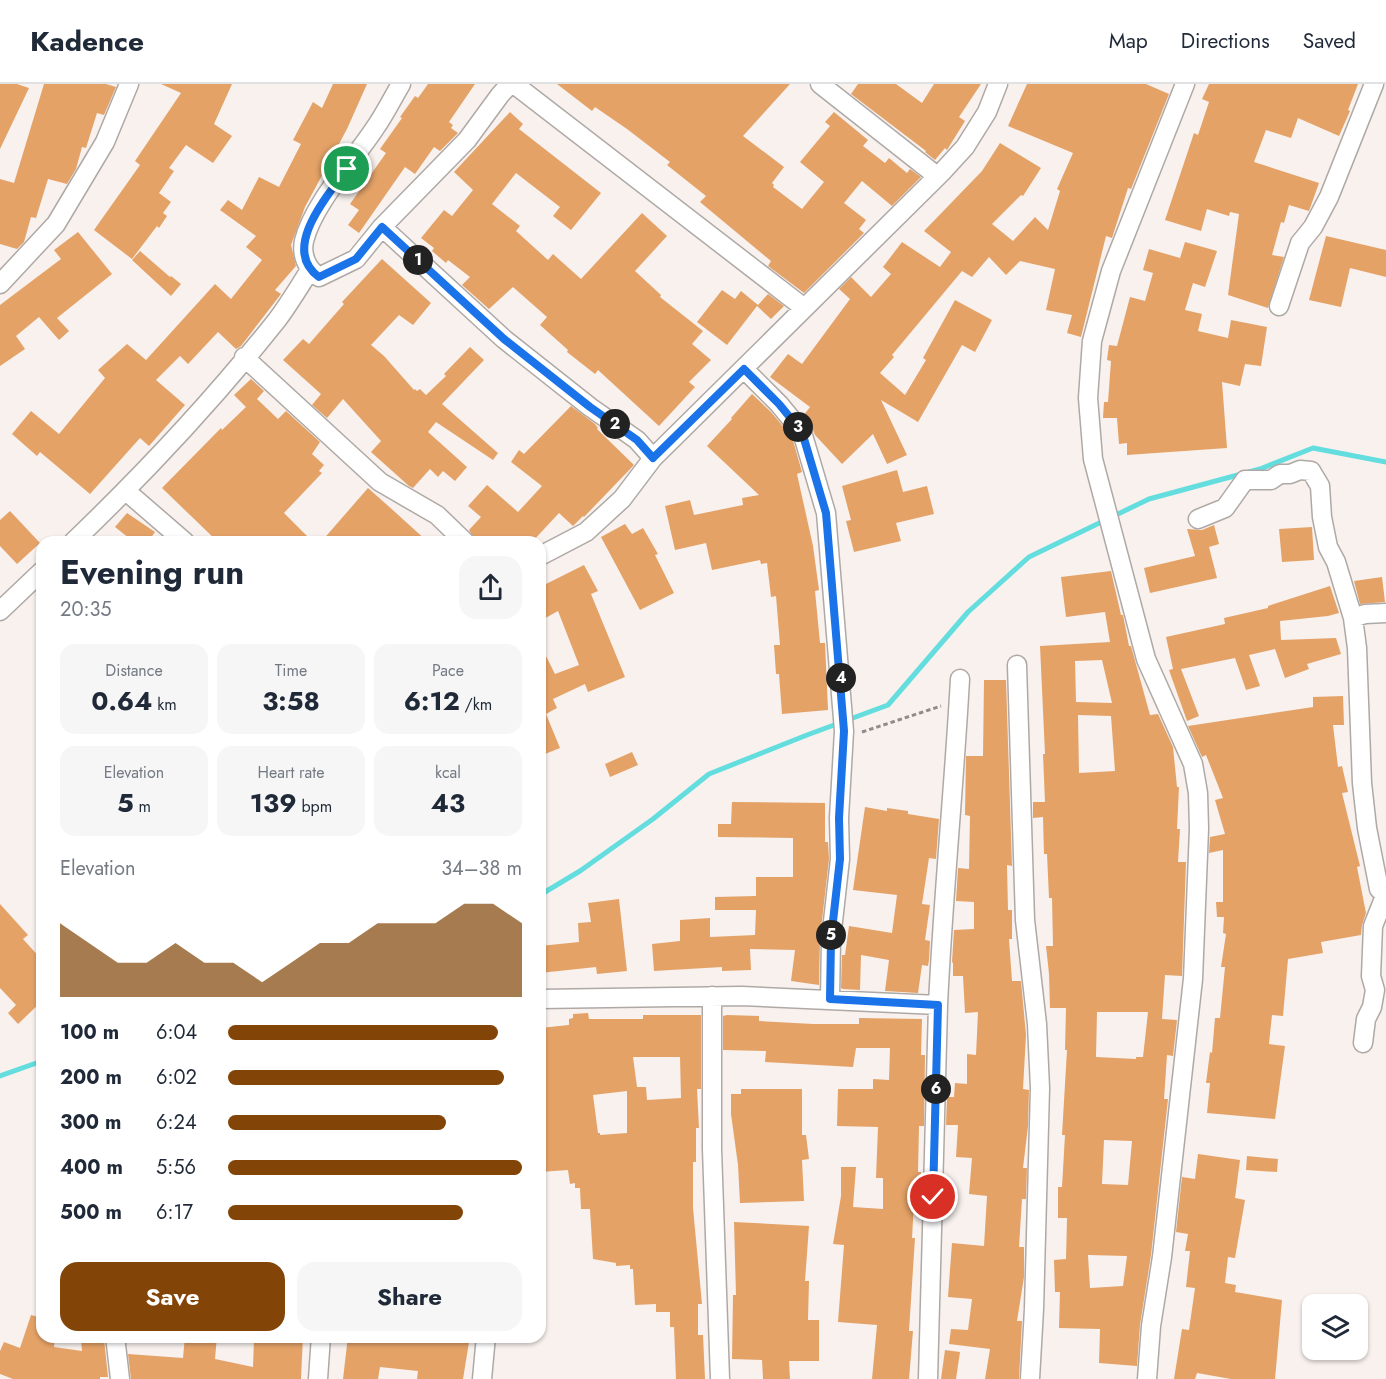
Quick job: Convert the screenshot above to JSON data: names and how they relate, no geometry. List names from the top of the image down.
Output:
{
  "page": {
    "header": "Kadence",
    "nav": ["Map", "Directions", "Saved"],
    "pins": [
      "1",
      "2",
      "3",
      "4",
      "5",
      "6"
    ],
    "heading": ["Evening run", "20:35"],
    "stats": [
      ["Distance", "0.64 km"],
      ["Time", "3:58"],
      ["Pace", "6:12 /km"],
      ["Elevation", "5 m"],
      ["Heart rate", "139 bpm"],
      ["kcal", "43"]
    ],
    "chart": ["Elevation", "34–38 m"],
    "list": [
      {
        "name": "100 m",
        "note": "6:04"
      },
      {
        "name": "200 m",
        "note": "6:02"
      },
      {
        "name": "300 m",
        "note": "6:24"
      },
      {
        "name": "400 m",
        "note": "5:56"
      },
      {
        "name": "500 m",
        "note": "6:17"
      }
    ],
    "buttons": ["Save", "Share"]
  }
}
